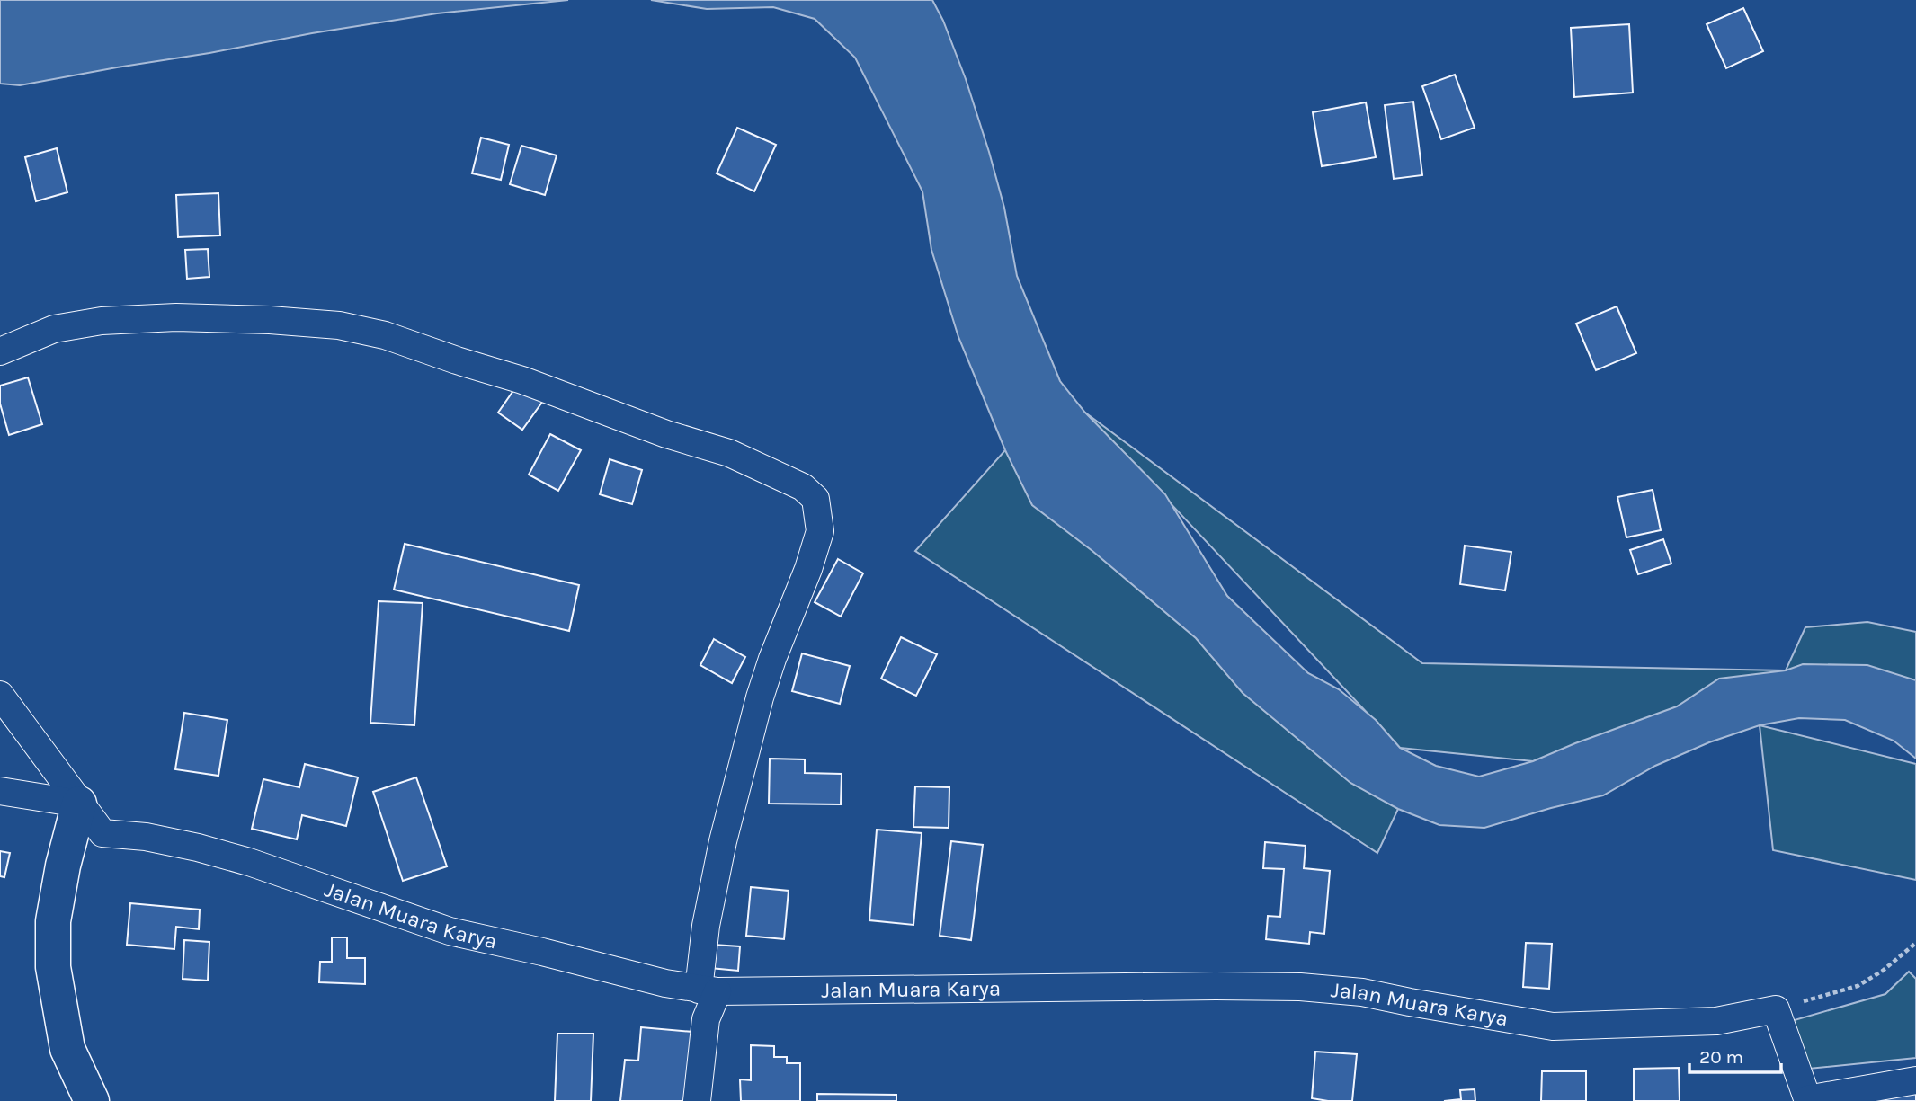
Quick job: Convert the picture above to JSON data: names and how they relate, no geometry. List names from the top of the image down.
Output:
{
  "streets": {
    "street": ["Jalan Muara Karya"]
  },
  "scale_bar": "20 m"
}
